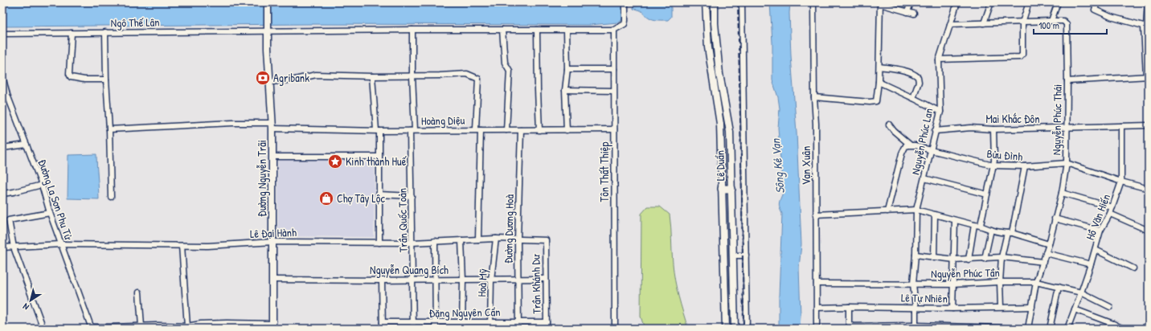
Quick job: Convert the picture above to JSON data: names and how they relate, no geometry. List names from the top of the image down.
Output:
{
  "streets": {
    "main road": ["Lê Duẩn", "Đường Nguyễn Trãi"],
    "street": [
      "Ngô Thế Lân",
      "Mai Khắc Đôn",
      "Nguyễn Phúc Thái",
      "Hoàng Diệu",
      "Nguyễn Phúc Lan",
      "Bửu Đình",
      "Vạn Xuân",
      "Tôn Thất Thiệp",
      "Đường La Sơn Phu Tử",
      "Hồ Văn Hiến",
      "Trần Quốc Toản",
      "Đường Dương Hoà",
      "Lê Đại Hành",
      "Nguyễn Quang Bích",
      "Nguyễn Phúc Tần",
      "Hoà Mỹ",
      "Trần Khánh Dư",
      "Lê Tự Nhiên",
      "Đặng Nguyên Cẩn"
    ]
  },
  "crossings": [
    ["Ngô Thế Lân", "Tôn Thất Thiệp"],
    ["Ngô Thế Lân", "Đường Nguyễn Trãi"],
    ["Ngô Thế Lân", "Trần Quốc Toản"],
    ["Mai Khắc Đôn", "Nguyễn Phúc Thái"],
    ["Mai Khắc Đôn", "Nguyễn Phúc Lan"],
    ["Mai Khắc Đôn", "Hồ Văn Hiến"],
    ["Nguyễn Phúc Thái", "Nguyễn Phúc Lan"],
    ["Nguyễn Phúc Thái", "Bửu Đình"],
    ["Nguyễn Phúc Thái", "Nguyễn Phúc Tần"],
    ["Nguyễn Phúc Thái", "Lê Tự Nhiên"],
    ["Hoàng Diệu", "Tôn Thất Thiệp"],
    ["Hoàng Diệu", "Đường Nguyễn Trãi"],
    ["Hoàng Diệu", "Trần Quốc Toản"],
    ["Hoàng Diệu", "Đường Dương Hoà"],
    ["Nguyễn Phúc Lan", "Bửu Đình"],
    ["Nguyễn Phúc Lan", "Nguyễn Phúc Tần"],
    ["Nguyễn Phúc Lan", "Lê Tự Nhiên"],
    ["Bửu Đình", "Hồ Văn Hiến"],
    ["Vạn Xuân", "Nguyễn Phúc Tần"],
    ["Vạn Xuân", "Lê Tự Nhiên"],
    ["Đường Nguyễn Trãi", "Lê Đại Hành"],
    ["Đường Nguyễn Trãi", "Nguyễn Quang Bích"],
    ["Đường La Sơn Phu Tử", "Lê Đại Hành"],
    ["Hồ Văn Hiến", "Nguyễn Phúc Tần"],
    ["Trần Quốc Toản", "Lê Đại Hành"],
    ["Trần Quốc Toản", "Nguyễn Quang Bích"],
    ["Trần Quốc Toản", "Đặng Nguyên Cẩn"],
    ["Đường Dương Hoà", "Lê Đại Hành"],
    ["Đường Dương Hoà", "Nguyễn Quang Bích"],
    ["Đường Dương Hoà", "Đặng Nguyên Cẩn"],
    ["Lê Đại Hành", "Hoà Mỹ"],
    ["Lê Đại Hành", "Trần Khánh Dư"],
    ["Nguyễn Quang Bích", "Hoà Mỹ"],
    ["Nguyễn Quang Bích", "Trần Khánh Dư"],
    ["Hoà Mỹ", "Đặng Nguyên Cẩn"],
    ["Trần Khánh Dư", "Đặng Nguyên Cẩn"]
  ],
  "water": ["Sông Kẻ Vạn"],
  "places": {
    "bank": ["Agribank"],
    "place": ["Kinh thành Huế"],
    "shop": ["Chợ Tây Lộc"]
  },
  "scale_bar": "100 m",
  "north": "bottom left"
}
